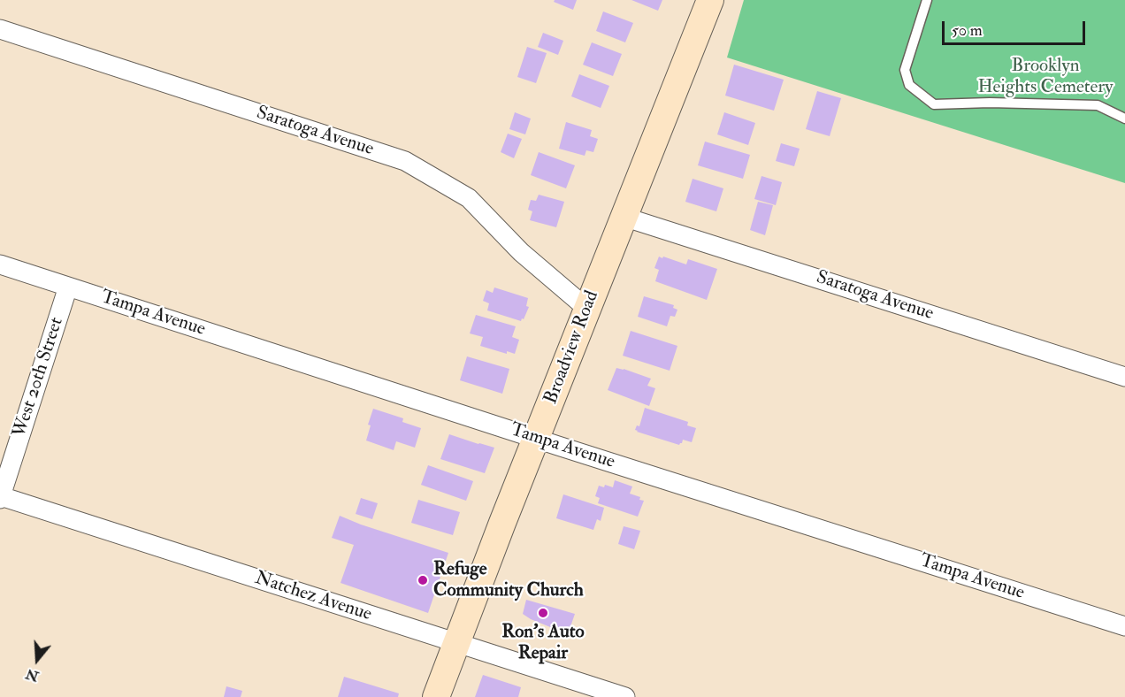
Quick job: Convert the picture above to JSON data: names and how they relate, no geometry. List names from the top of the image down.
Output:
{
  "streets": {
    "main road": ["Broadview Road"],
    "street": [
      "Saratoga Avenue",
      "Tampa Avenue",
      "West 20th Street",
      "Natchez Avenue"
    ]
  },
  "crossings": [
    ["Saratoga Avenue", "Broadview Road"],
    ["Tampa Avenue", "Broadview Road"],
    ["Tampa Avenue", "West 20th Street"],
    ["Broadview Road", "Natchez Avenue"],
    ["West 20th Street", "Natchez Avenue"]
  ],
  "parks": ["Brooklyn Heights Cemetery"],
  "places": ["Refuge Community Church", "Ron's Auto Repair"],
  "scale_bar": "50 m",
  "north": "bottom"
}
